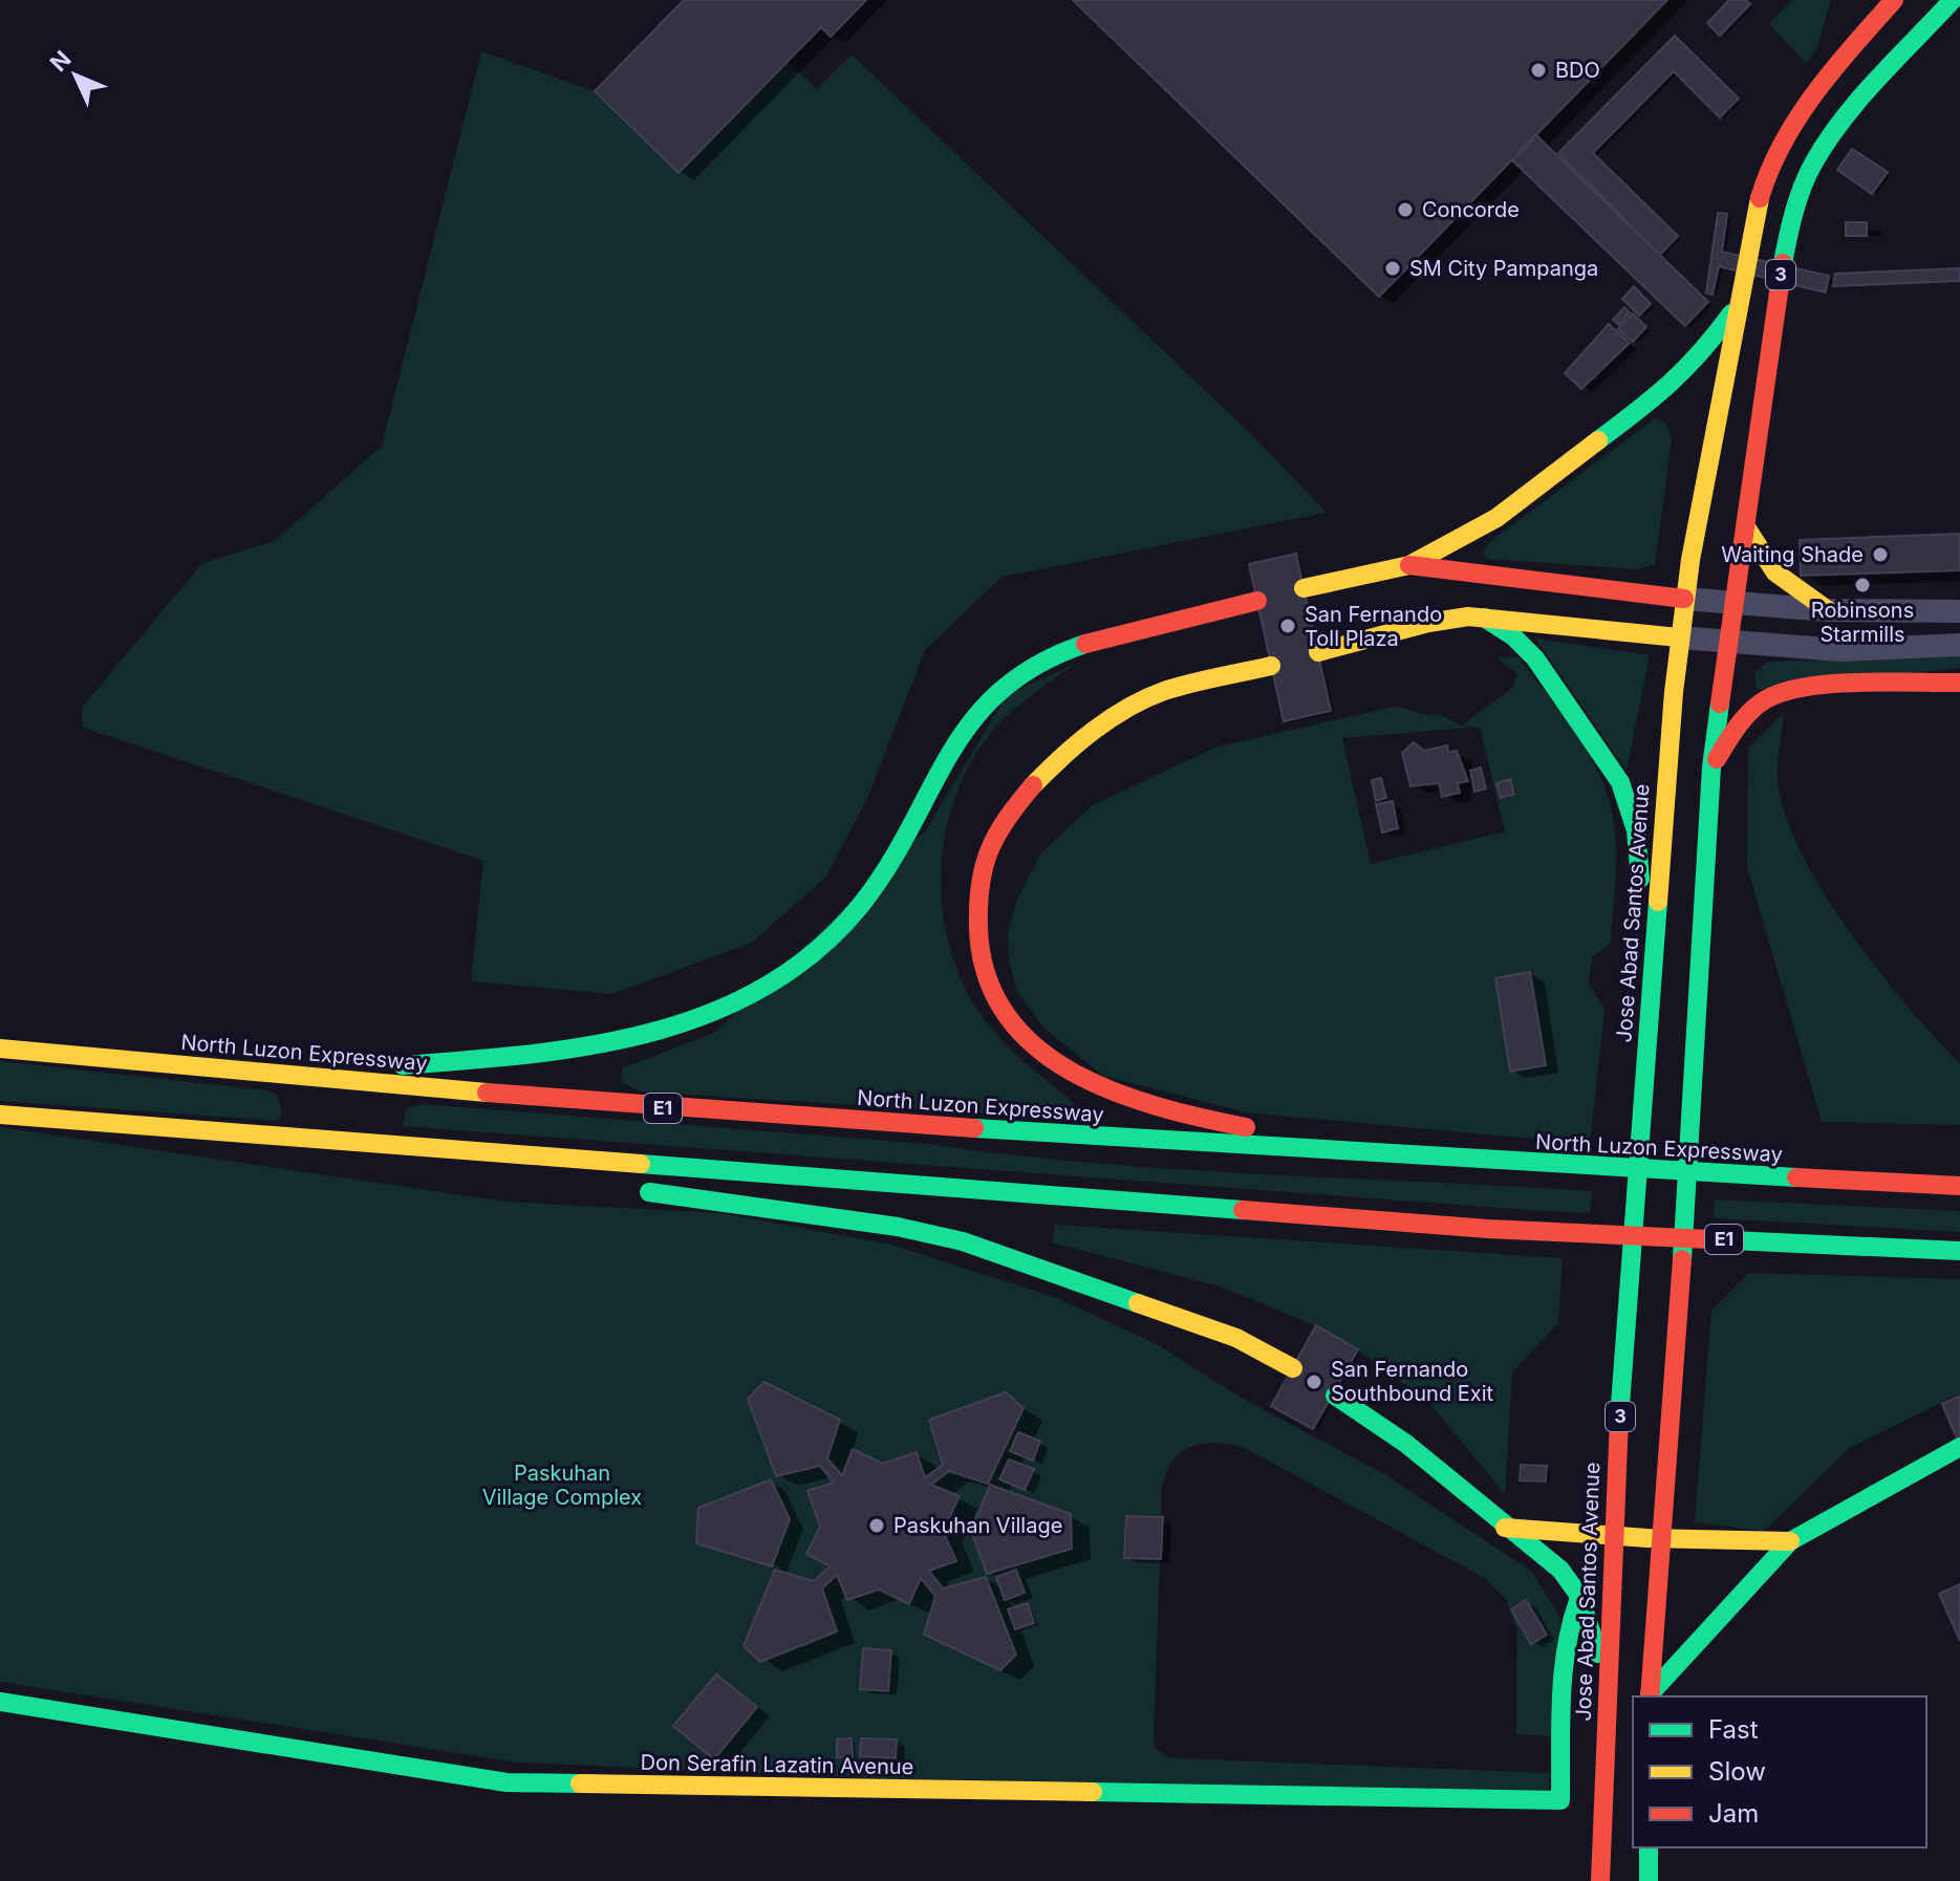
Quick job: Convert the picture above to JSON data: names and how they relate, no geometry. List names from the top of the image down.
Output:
{
  "streets": {
    "main road": [
      "3",
      "Jose Abad Santos Avenue",
      "North Luzon Expressway",
      "E1",
      "Don Serafin Lazatin Avenue"
    ]
  },
  "parks": ["Paskuhan Village Complex"],
  "places": [
    "BDO",
    "Concorde",
    "SM City Pampanga",
    "Waiting Shade",
    "Robinsons Starmills",
    "San Fernando Toll Plaza",
    "San Fernando Southbound Exit",
    "Paskuhan Village"
  ],
  "legend": ["Fast", "Slow", "Jam"],
  "north": "top left"
}
